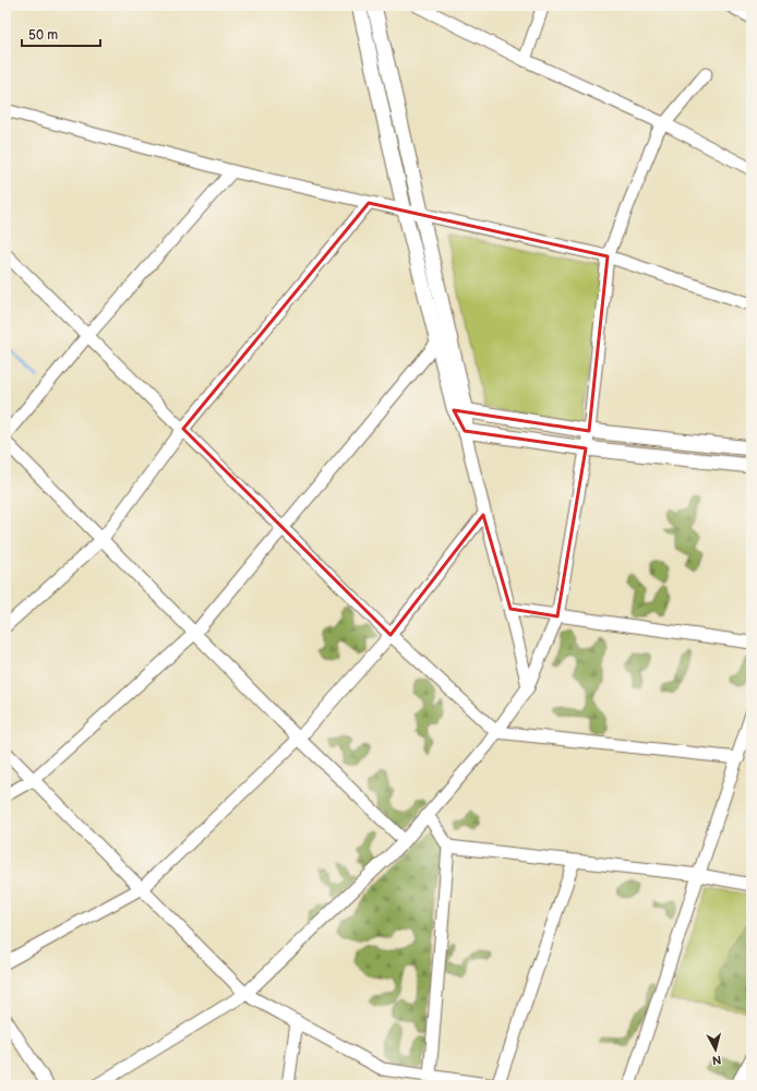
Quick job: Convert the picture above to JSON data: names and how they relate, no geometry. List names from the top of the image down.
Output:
{
  "scale_bar": "50 m",
  "north": "bottom"
}
